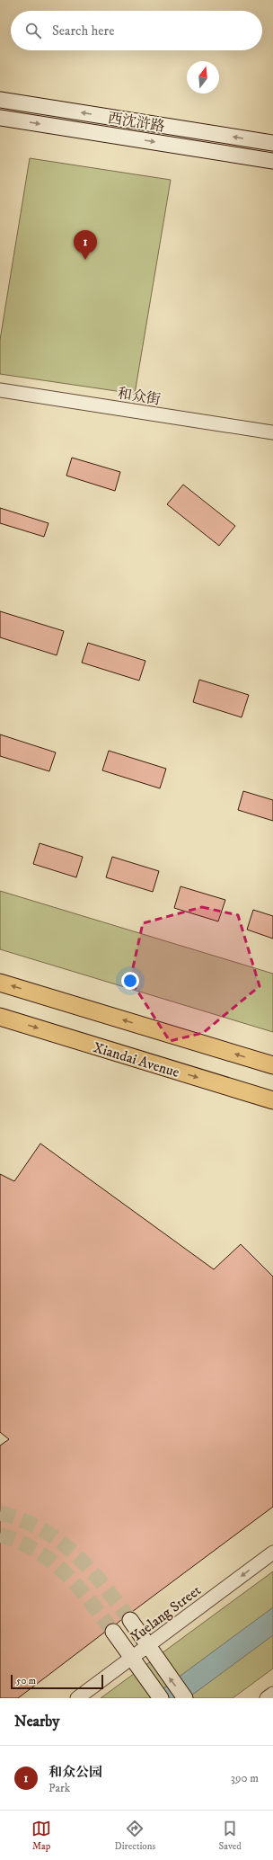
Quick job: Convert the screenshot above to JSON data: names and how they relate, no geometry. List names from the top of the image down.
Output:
{
  "streets": {
    "main road": ["西沈浒路", "Xiandai Avenue"],
    "street": ["和众街", "Yuelang Street"]
  },
  "one_way": ["Yuelang Street"],
  "scale_bar": "50 m",
  "north": "top",
  "page": {
    "search": "Search here",
    "pins": "1",
    "scale": "50 m",
    "heading": "Nearby",
    "list": [
      {
        "mark": "1",
        "name": "和众公园",
        "note": "Park",
        "value": "390 m"
      }
    ],
    "nav": ["Map", "Directions", "Saved"]
  }
}
